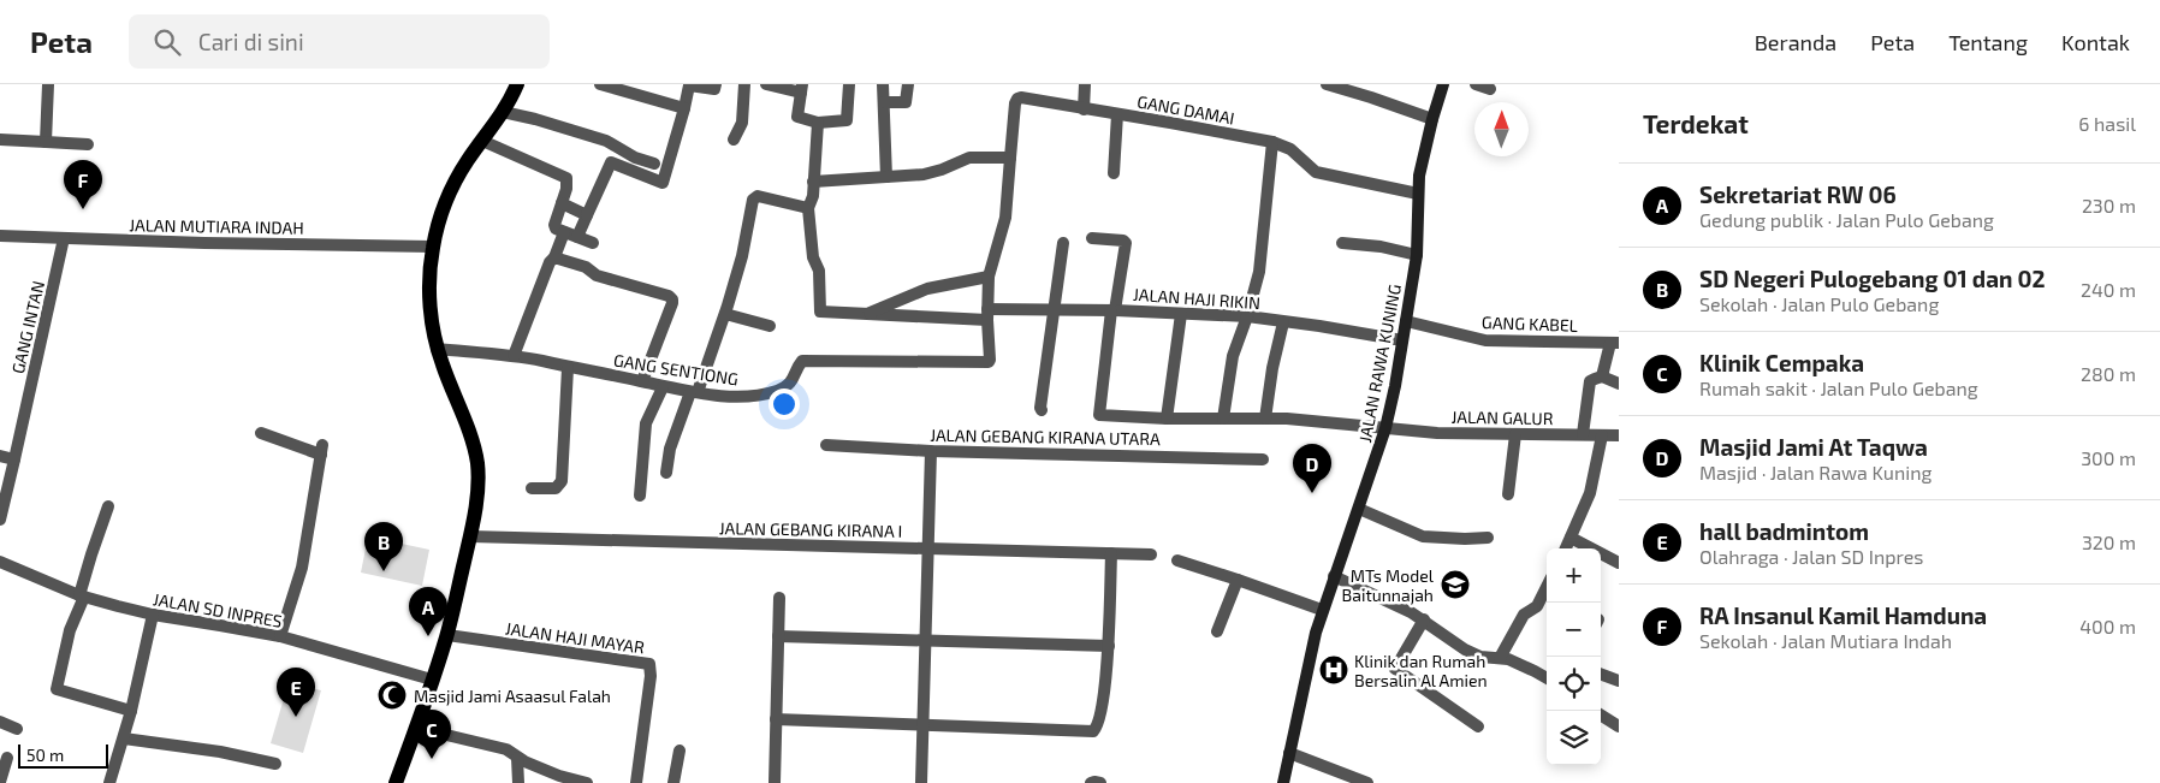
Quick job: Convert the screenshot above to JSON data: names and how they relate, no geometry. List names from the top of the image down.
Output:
{
  "streets": {
    "street": [
      "GANG DAMAI",
      "JALAN MUTIARA INDAH",
      "JALAN HAJI RIKIN",
      "GANG KABEL",
      "GANG INTAN",
      "JALAN RAWA KUNING",
      "GANG SENTIONG",
      "JALAN GALUR",
      "JALAN GEBANG KIRANA UTARA",
      "JALAN GEBANG KIRANA I",
      "JALAN SD INPRES",
      "JALAN HAJI MAYAR"
    ]
  },
  "crossings": [
    ["GANG DAMAI", "JALAN RAWA KUNING"],
    ["GANG DAMAI", "GANG SENTIONG"],
    ["JALAN MUTIARA INDAH", "GANG INTAN"],
    ["JALAN HAJI RIKIN", "JALAN RAWA KUNING"],
    ["JALAN HAJI RIKIN", "GANG SENTIONG"],
    ["JALAN HAJI RIKIN", "JALAN GALUR"],
    ["GANG KABEL", "JALAN RAWA KUNING"],
    ["JALAN RAWA KUNING", "JALAN GALUR"]
  ],
  "places": {
    "school or university": ["MTs Model Baitunnajah"],
    "hospital": ["Klinik dan Rumah Bersalin Al Amien"],
    "mosque": ["Masjid Jami Asaasul Falah"]
  },
  "scale_bar": "50 m",
  "north": "top",
  "page": {
    "header": "Peta",
    "search": "Cari di sini",
    "nav": [
      "Beranda",
      "Peta",
      "Tentang",
      "Kontak"
    ],
    "heading": ["Terdekat", "6 hasil"],
    "pins": [
      "F",
      "D",
      "B",
      "A",
      "E",
      "C"
    ],
    "list": [
      {
        "mark": "A",
        "name": "Sekretariat RW 06",
        "note": "Gedung publik · Jalan Pulo Gebang",
        "value": "230 m"
      },
      {
        "mark": "B",
        "name": "SD Negeri Pulogebang 01 dan 02",
        "note": "Sekolah · Jalan Pulo Gebang",
        "value": "240 m"
      },
      {
        "mark": "C",
        "name": "Klinik Cempaka",
        "note": "Rumah sakit · Jalan Pulo Gebang",
        "value": "280 m"
      },
      {
        "mark": "D",
        "name": "Masjid Jami At Taqwa",
        "note": "Masjid · Jalan Rawa Kuning",
        "value": "300 m"
      },
      {
        "mark": "E",
        "name": "hall badmintom",
        "note": "Olahraga · Jalan SD Inpres",
        "value": "320 m"
      },
      {
        "mark": "F",
        "name": "RA Insanul Kamil Hamduna",
        "note": "Sekolah · Jalan Mutiara Indah",
        "value": "400 m"
      }
    ],
    "map_buttons": ["+", "−"],
    "scale": "50 m"
  }
}
